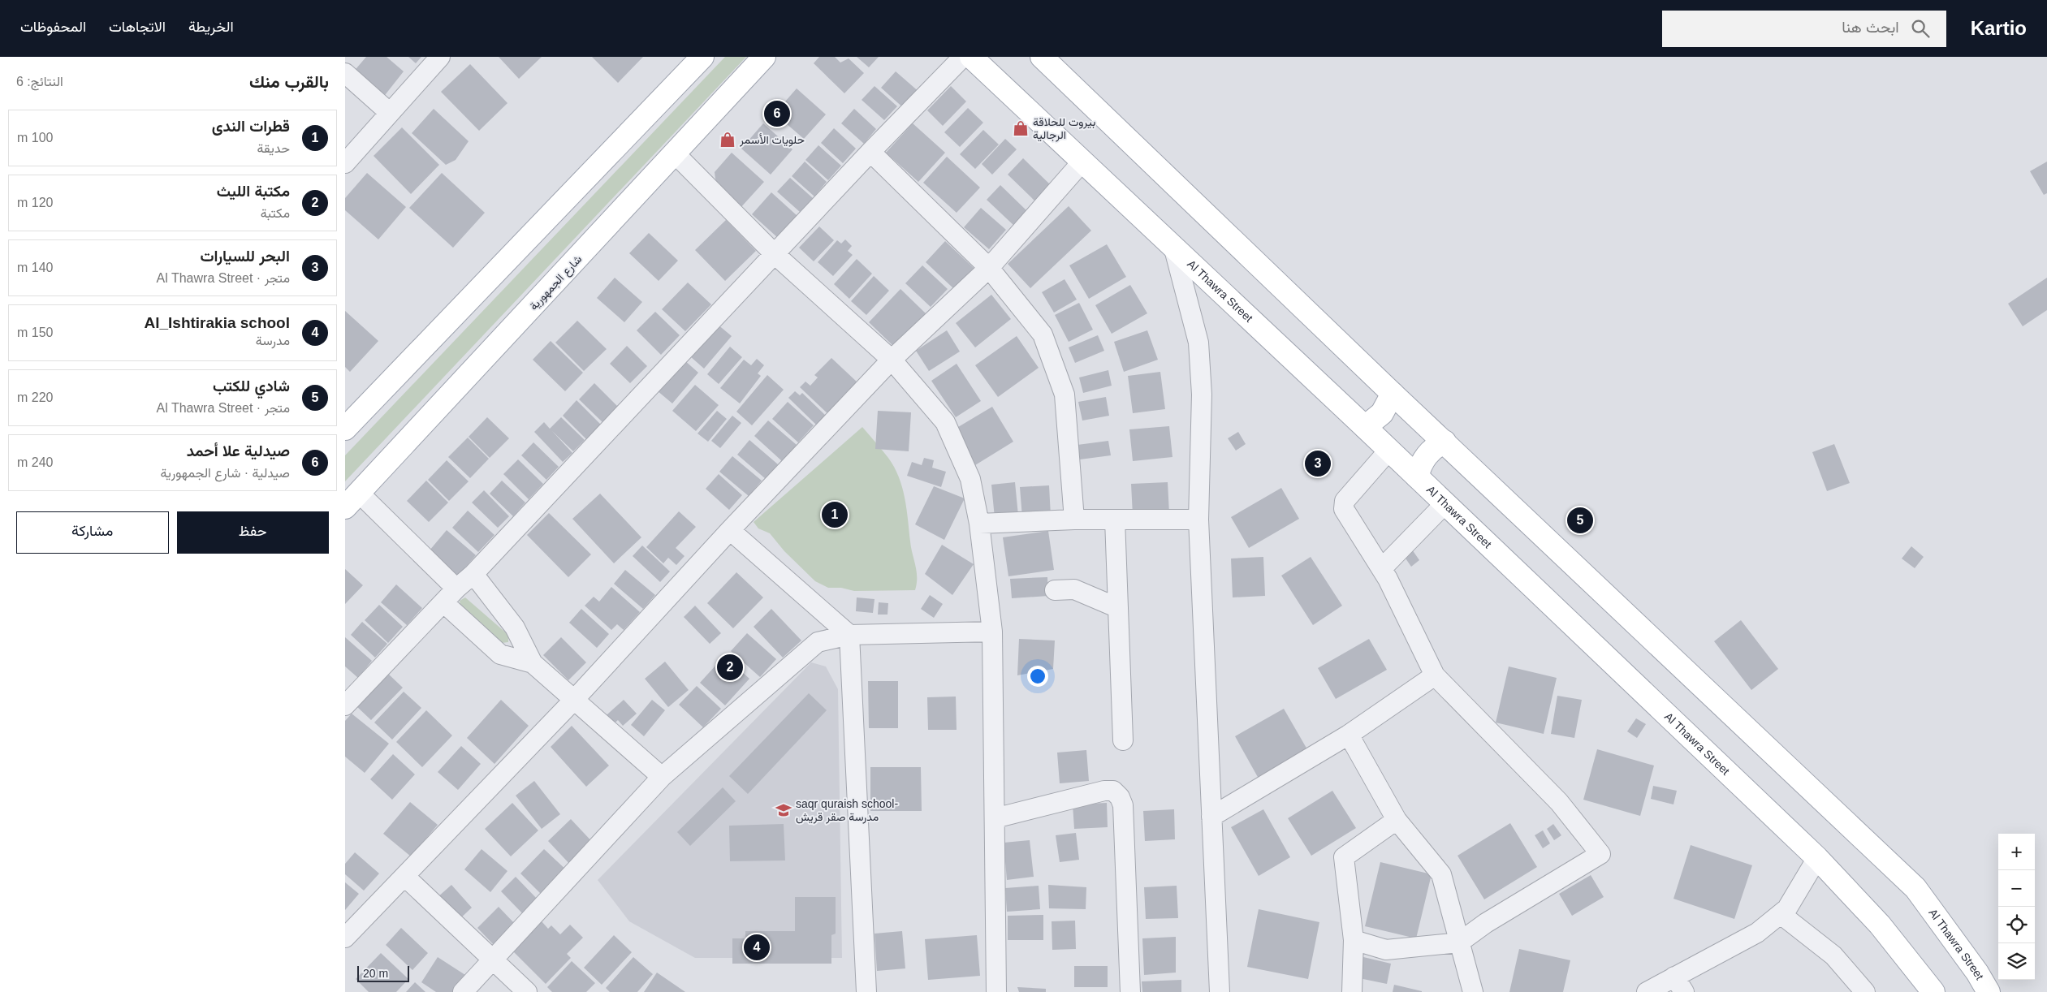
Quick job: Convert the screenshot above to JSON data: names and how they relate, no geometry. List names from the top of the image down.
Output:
{
  "streets": {
    "main road": ["شارع الجمهورية", "Al Thawra Street"]
  },
  "places": {
    "shop": ["بيروت للحلاقة الرجالية", "حلويات الأسمر"],
    "school or university": ["saqr quraish school- مدرسة صقر قريش"]
  },
  "scale_bar": "20 m",
  "page": {
    "header": "Kartio",
    "search": "ابحث هنا",
    "nav": ["الخريطة", "الاتجاهات", "المحفوظات"],
    "heading": ["بالقرب منك", "النتائج: 6"],
    "pins": [
      "6",
      "3",
      "1",
      "5",
      "2",
      "4"
    ],
    "list": [
      {
        "mark": "1",
        "name": "قطرات الندى",
        "note": "حديقة",
        "value": "100 m"
      },
      {
        "mark": "2",
        "name": "مكتبة الليث",
        "note": "مكتبة",
        "value": "120 m"
      },
      {
        "mark": "3",
        "name": "البحر للسيارات",
        "note": "متجر · Al Thawra Street",
        "value": "140 m"
      },
      {
        "mark": "4",
        "name": "Al_Ishtirakia school",
        "note": "مدرسة",
        "value": "150 m"
      },
      {
        "mark": "5",
        "name": "شادي للكتب",
        "note": "متجر · Al Thawra Street",
        "value": "220 m"
      },
      {
        "mark": "6",
        "name": "صيدلية علا أحمد",
        "note": "صيدلية · شارع الجمهورية",
        "value": "240 m"
      }
    ],
    "buttons": ["حفظ", "مشاركة"],
    "map_buttons": ["+", "−"],
    "scale": "20 m"
  }
}
